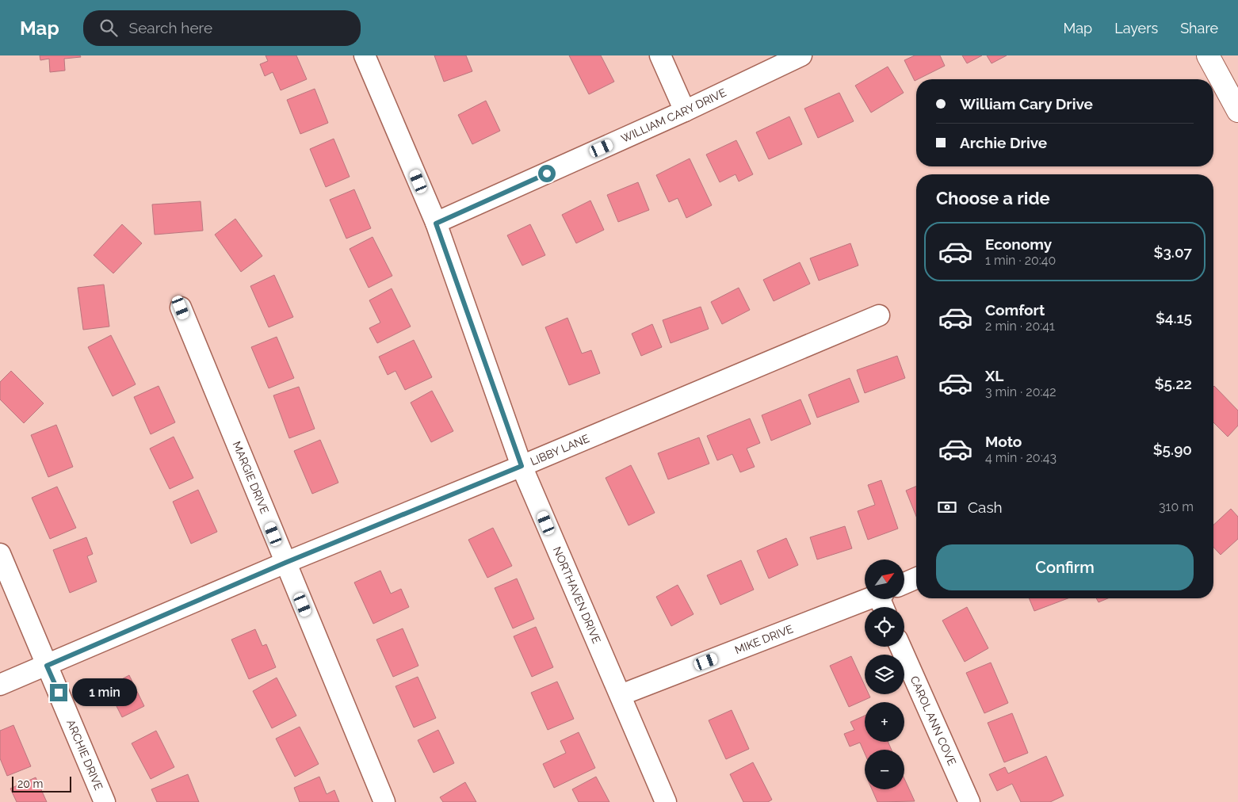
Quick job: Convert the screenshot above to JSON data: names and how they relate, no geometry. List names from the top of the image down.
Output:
{
  "streets": {
    "street": [
      "WILLIAM CARY DRIVE",
      "LIBBY LANE",
      "MARGIE DRIVE",
      "NORTHAVEN DRIVE",
      "MIKE DRIVE",
      "CAROL ANN COVE",
      "ARCHIE DRIVE"
    ]
  },
  "crossings": [
    ["WILLIAM CARY DRIVE", "NORTHAVEN DRIVE"],
    ["LIBBY LANE", "MARGIE DRIVE"],
    ["LIBBY LANE", "NORTHAVEN DRIVE"],
    ["LIBBY LANE", "ARCHIE DRIVE"],
    ["NORTHAVEN DRIVE", "MIKE DRIVE"]
  ],
  "scale_bar": "20 m",
  "north": "top right",
  "page": {
    "header": "Map",
    "search": "Search here",
    "nav": ["Map", "Layers", "Share"],
    "banner": ["William Cary Drive", "Archie Drive"],
    "heading": "Choose a ride",
    "list": [
      {
        "name": "Economy",
        "note": "1 min · 20:40",
        "value": "$3.07"
      },
      {
        "name": "Comfort",
        "note": "2 min · 20:41",
        "value": "$4.15"
      },
      {
        "name": "XL",
        "note": "3 min · 20:42",
        "value": "$5.22"
      },
      {
        "name": "Moto",
        "note": "4 min · 20:43",
        "value": "$5.90"
      }
    ],
    "pay": ["Cash", "310 m"],
    "buttons": "Confirm",
    "map_buttons": ["+", "−"],
    "bubble": "1 min",
    "scale": "20 m"
  }
}
